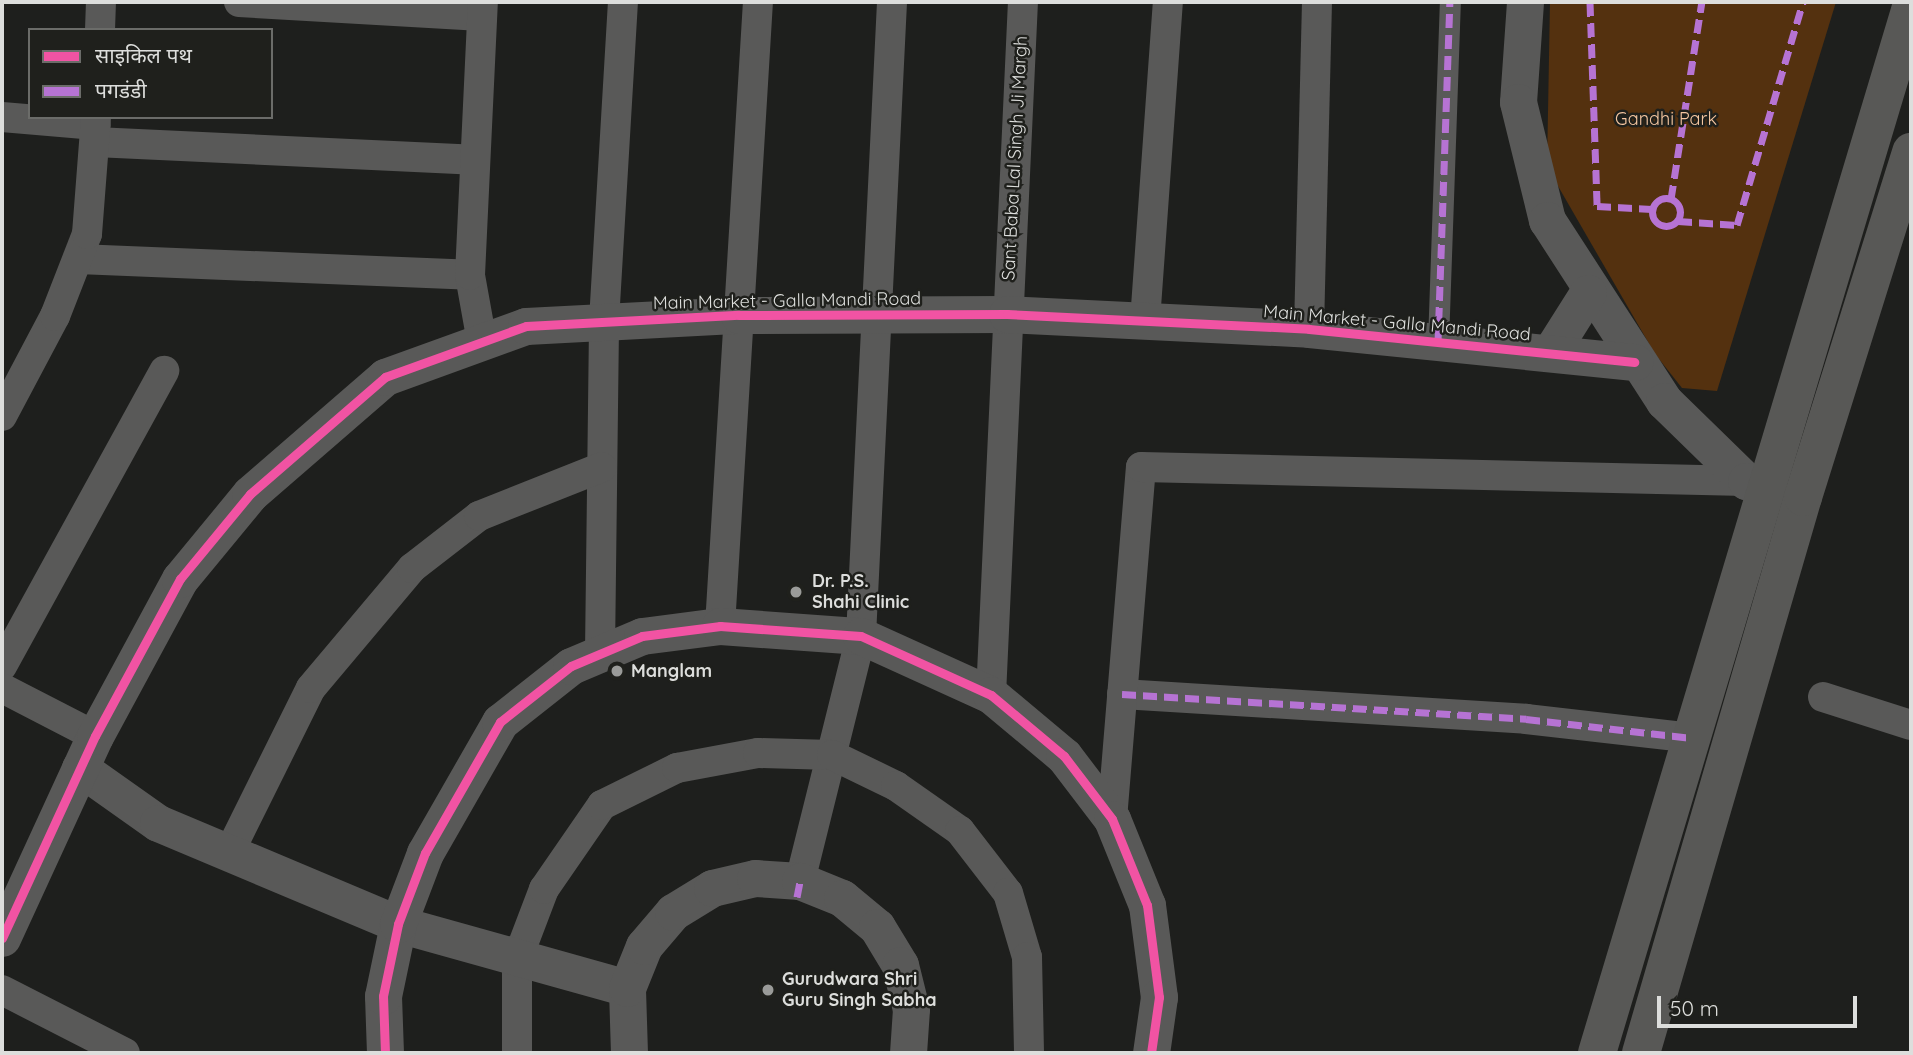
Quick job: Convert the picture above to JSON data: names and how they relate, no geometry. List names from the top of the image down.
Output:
{
  "streets": {
    "street": ["Sant Baba Lal Singh Ji Margh", "Main Market - Galla Mandi Road"]
  },
  "crossings": [
    ["Sant Baba Lal Singh Ji Margh", "Main Market - Galla Mandi Road"]
  ],
  "parks": ["Gandhi Park"],
  "places": ["Dr. P.S. Shahi Clinic", "Manglam", "Gurudwara Shri Guru Singh Sabha"],
  "legend": ["साइकिल पथ", "पगडंडी"],
  "scale_bar": "50 m"
}
